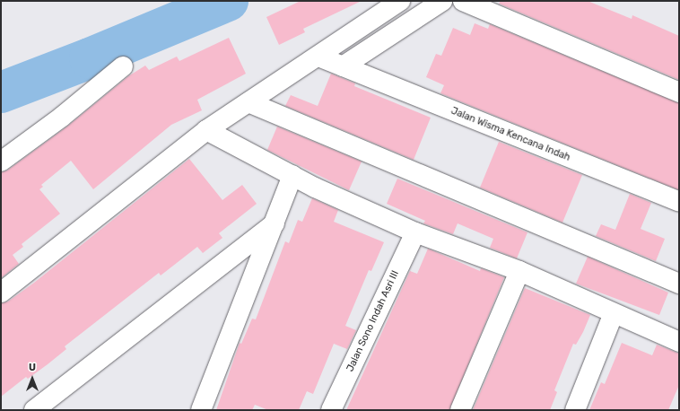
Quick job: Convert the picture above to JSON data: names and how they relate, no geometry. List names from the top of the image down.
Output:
{
  "streets": {
    "street": ["Jalan Wisma Kencana Indah", "Jalan Sono Indah Asri III"]
  },
  "north": "top"
}
